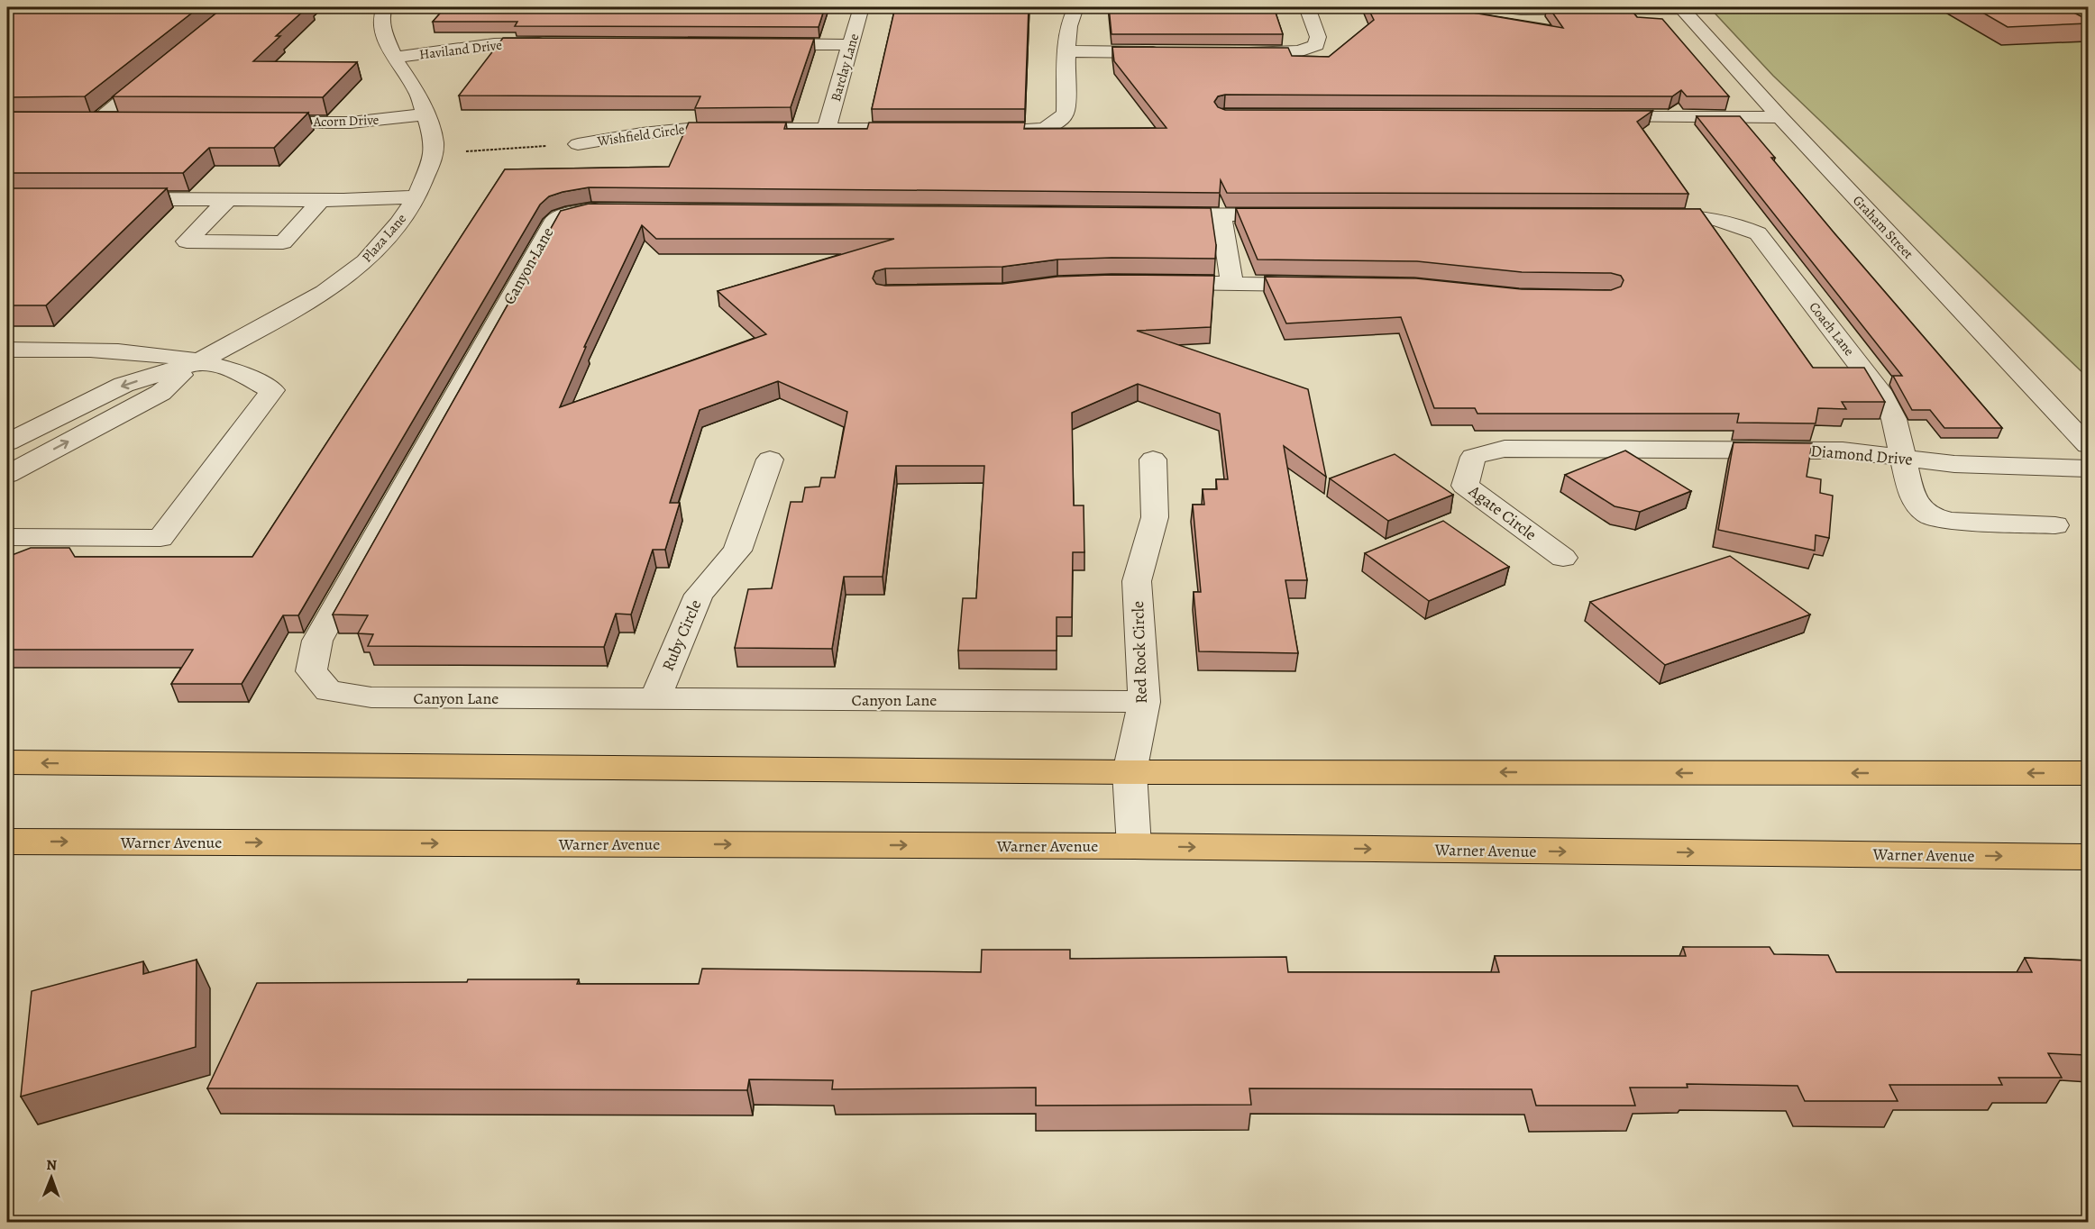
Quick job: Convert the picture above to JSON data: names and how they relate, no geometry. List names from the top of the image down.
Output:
{
  "streets": {
    "main road": ["Warner Avenue"],
    "street": [
      "Haviland Drive",
      "Barclay Lane",
      "Acorn Drive",
      "Wishfield Circle",
      "Graham Street",
      "Plaza Lane",
      "Canyon Lane",
      "Coach Lane",
      "Diamond Drive",
      "Agate Circle",
      "Ruby Circle",
      "Red Rock Circle"
    ]
  },
  "crossings": [
    ["Barclay Lane", "Wishfield Circle"],
    ["Canyon Lane", "Ruby Circle"],
    ["Canyon Lane", "Red Rock Circle"],
    ["Coach Lane", "Diamond Drive"],
    ["Diamond Drive", "Agate Circle"],
    ["Red Rock Circle", "Warner Avenue"]
  ],
  "north": "top"
}
